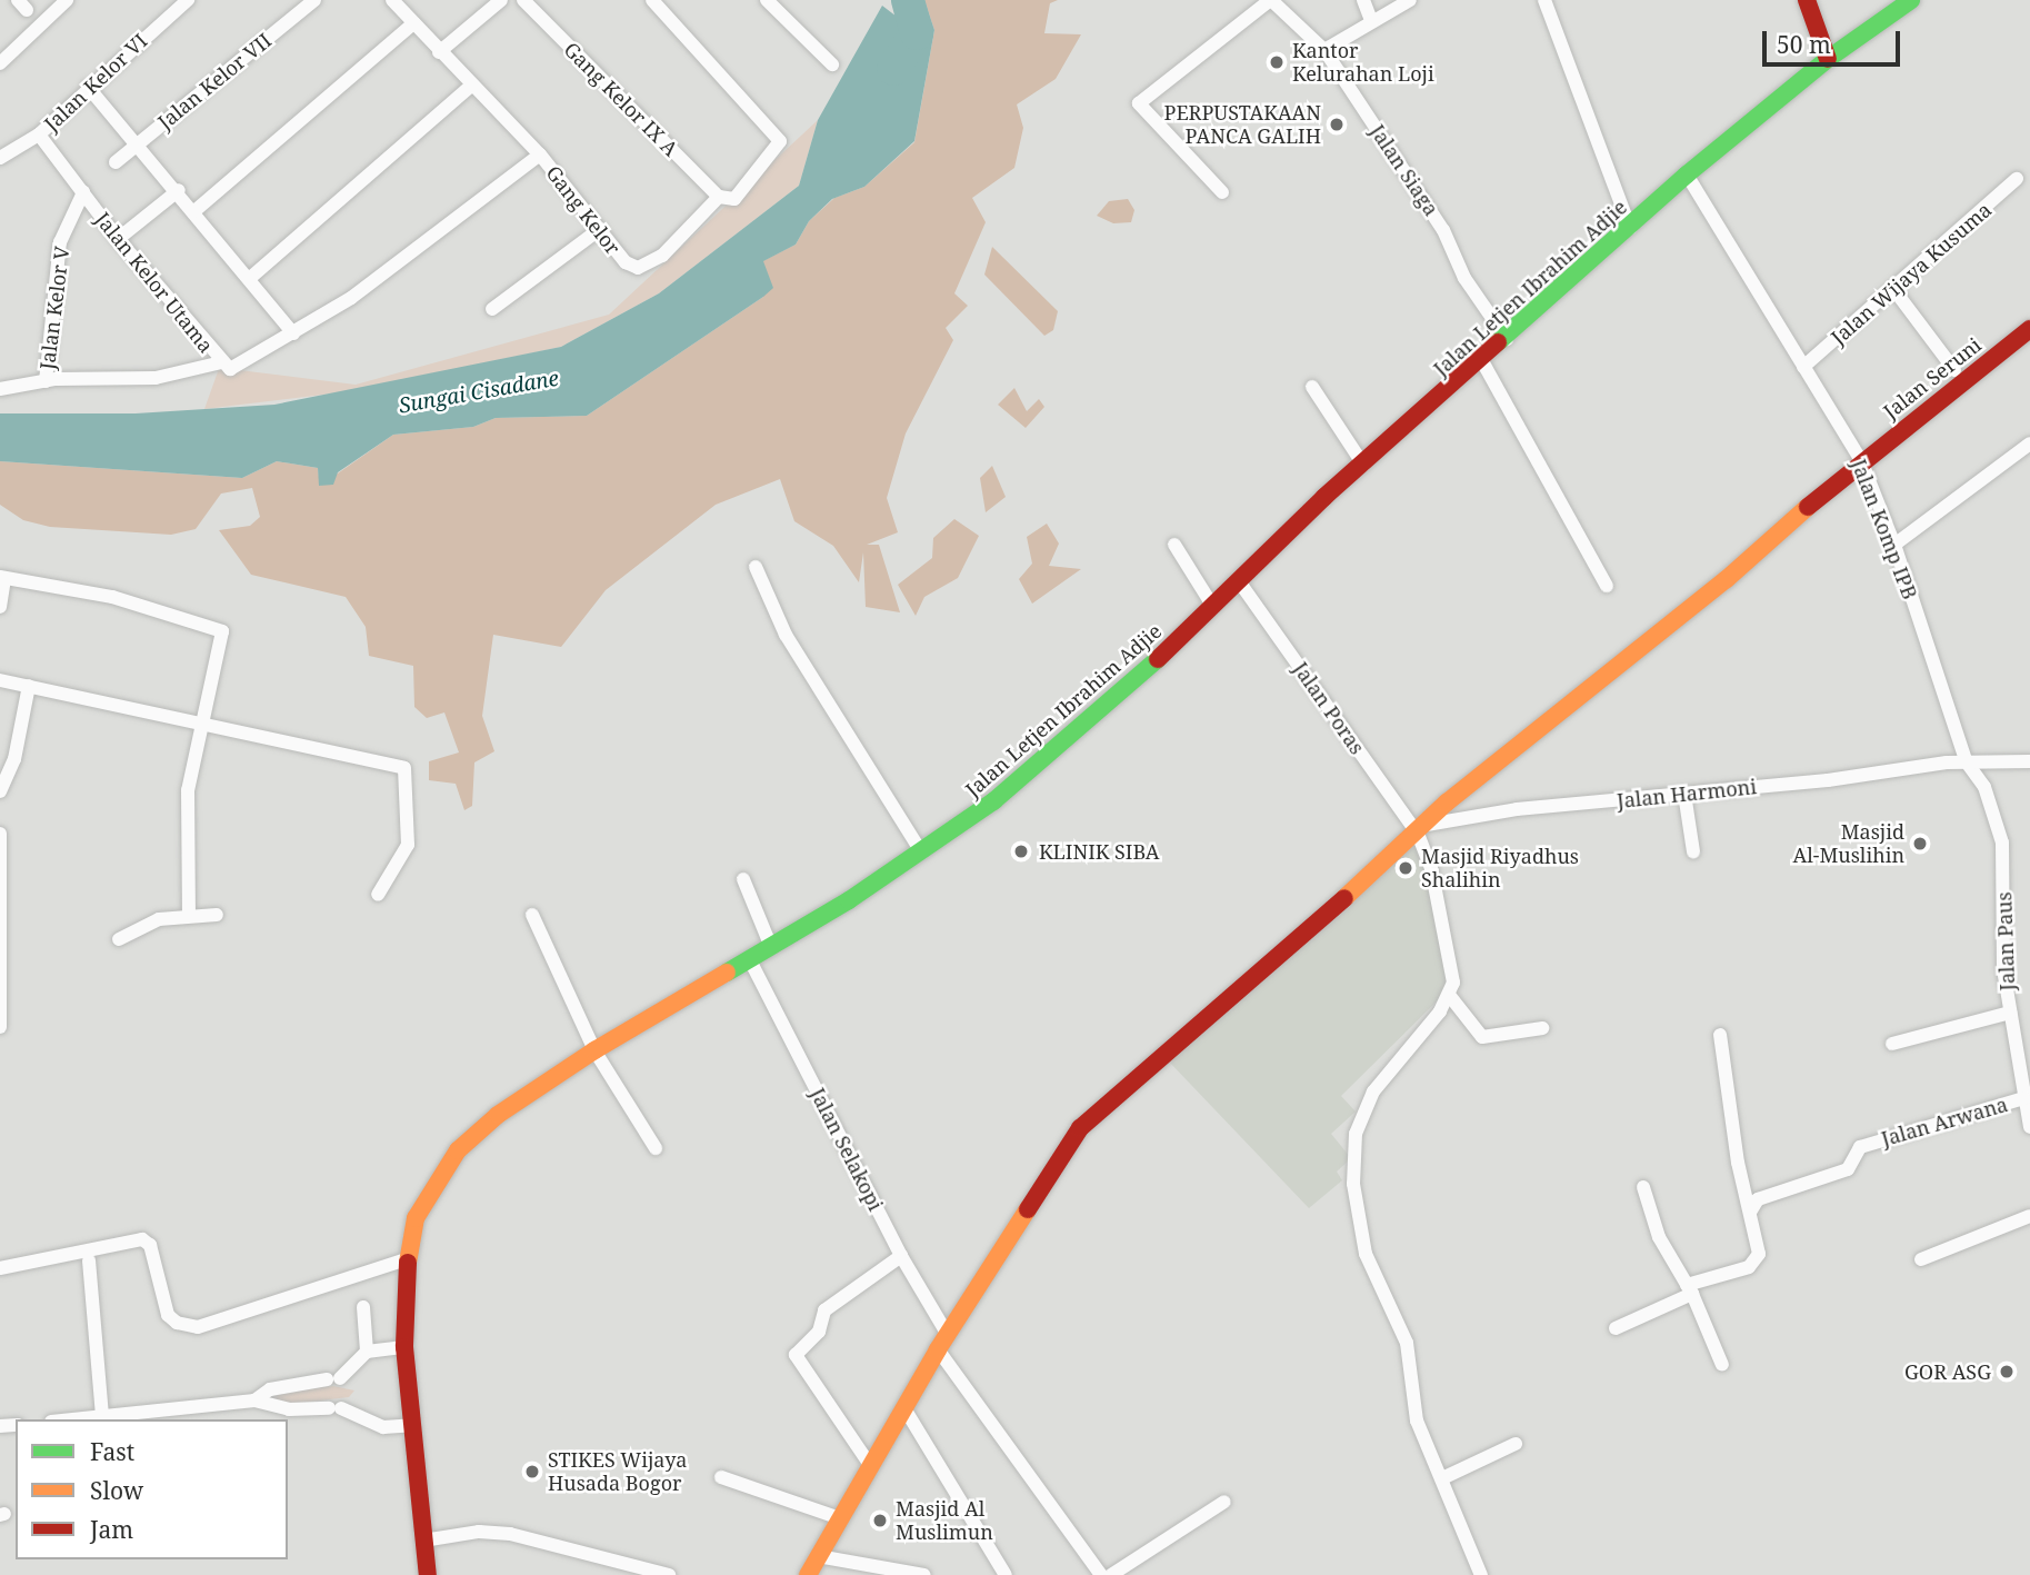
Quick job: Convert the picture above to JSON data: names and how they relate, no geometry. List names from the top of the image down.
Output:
{
  "streets": {
    "main road": ["Jalan Letjen Ibrahim Adjie", "Jalan Seruni"],
    "street": [
      "Jalan Kelor VII",
      "Jalan Kelor VI",
      "Gang Kelor IX A",
      "Jalan Siaga",
      "Gang Kelor",
      "Jalan Wijaya Kusuma",
      "Jalan Kelor Utama",
      "Jalan Kelor V",
      "Jalan Komp IPB",
      "Jalan Poras",
      "Jalan Harmoni",
      "Jalan Paus",
      "Jalan Arwana",
      "Jalan Selakopi"
    ]
  },
  "crossings": [
    ["Jalan Kelor VI", "Jalan Kelor Utama"],
    ["Gang Kelor IX A", "Gang Kelor"],
    ["Jalan Siaga", "Jalan Letjen Ibrahim Adjie"],
    ["Gang Kelor", "Jalan Kelor Utama"],
    ["Jalan Wijaya Kusuma", "Jalan Komp IPB"],
    ["Jalan Kelor Utama", "Jalan Kelor V"],
    ["Jalan Letjen Ibrahim Adjie", "Jalan Komp IPB"],
    ["Jalan Letjen Ibrahim Adjie", "Jalan Poras"],
    ["Jalan Letjen Ibrahim Adjie", "Jalan Selakopi"],
    ["Jalan Seruni", "Jalan Komp IPB"],
    ["Jalan Seruni", "Jalan Poras"],
    ["Jalan Seruni", "Jalan Harmoni"],
    ["Jalan Seruni", "Jalan Selakopi"],
    ["Jalan Komp IPB", "Jalan Harmoni"],
    ["Jalan Komp IPB", "Jalan Paus"],
    ["Jalan Poras", "Jalan Harmoni"],
    ["Jalan Harmoni", "Jalan Paus"],
    ["Jalan Paus", "Jalan Arwana"]
  ],
  "water": ["Sungai Cisadane"],
  "places": [
    "Kantor Kelurahan Loji",
    "PERPUSTAKAAN PANCA GALIH",
    "Masjid Al-Muslihin",
    "KLINIK SIBA",
    "Masjid Riyadhus Shalihin",
    "GOR ASG",
    "STIKES Wijaya Husada Bogor",
    "Masjid Al Muslimun"
  ],
  "legend": ["Fast", "Slow", "Jam"],
  "scale_bar": "50 m"
}
